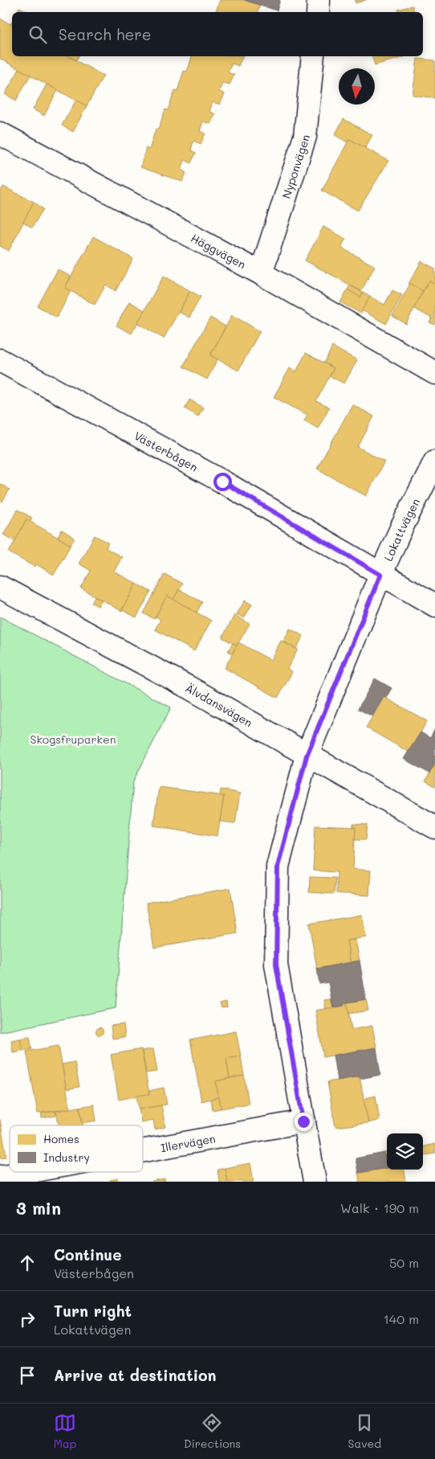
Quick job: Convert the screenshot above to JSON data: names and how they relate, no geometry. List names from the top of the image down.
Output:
{
  "streets": {
    "street": [
      "Nyponvägen",
      "Häggvägen",
      "Västerbågen",
      "Lokattvägen",
      "Älvdansvägen",
      "Illervägen"
    ]
  },
  "crossings": [
    ["Nyponvägen", "Häggvägen"],
    ["Västerbågen", "Lokattvägen"],
    ["Lokattvägen", "Älvdansvägen"],
    ["Lokattvägen", "Illervägen"]
  ],
  "parks": ["Skogsfruparken"],
  "legend": ["Homes", "Industry"],
  "north": "bottom",
  "page": {
    "search": "Search here",
    "heading": ["3 min", "Walk · 190 m"],
    "list": [
      ["Continue", "Västerbågen", "50 m"],
      ["Turn right", "Lokattvägen", "140 m"],
      "Arrive at destination"
    ],
    "nav": ["Map", "Directions", "Saved"]
  }
}
